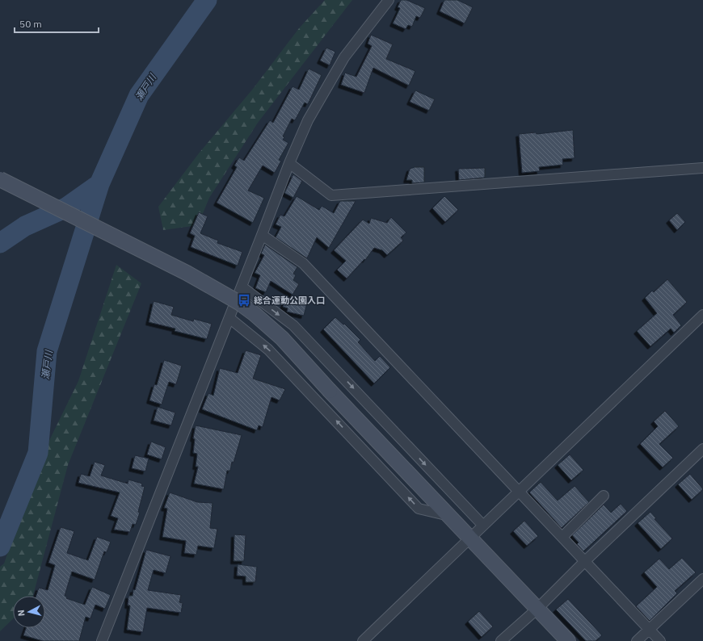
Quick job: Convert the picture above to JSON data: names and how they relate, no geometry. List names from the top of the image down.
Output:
{
  "water": ["瀬戸川"],
  "places": {
    "bus stop": ["総合運動公園入口"]
  },
  "scale_bar": "50 m",
  "north": "left"
}
